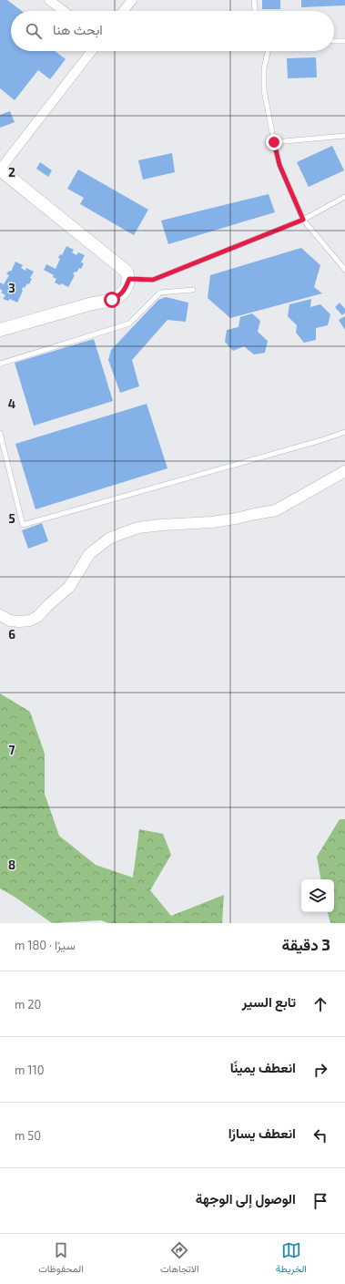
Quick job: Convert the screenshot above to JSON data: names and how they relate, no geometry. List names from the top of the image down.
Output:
{
  "page": {
    "search": "ابحث هنا",
    "heading": ["3 دقيقة", "سيرًا · 180 m"],
    "list": [
      ["تابع السير", "20 m"],
      ["انعطف يمينًا", "110 m"],
      ["انعطف يسارًا", "50 m"],
      "الوصول إلى الوجهة"
    ],
    "nav": ["الخريطة", "الاتجاهات", "المحفوظات"]
  },
  "grid": {
    "rows": [
      "2",
      "3",
      "4",
      "5",
      "6",
      "7",
      "8"
    ]
  }
}
